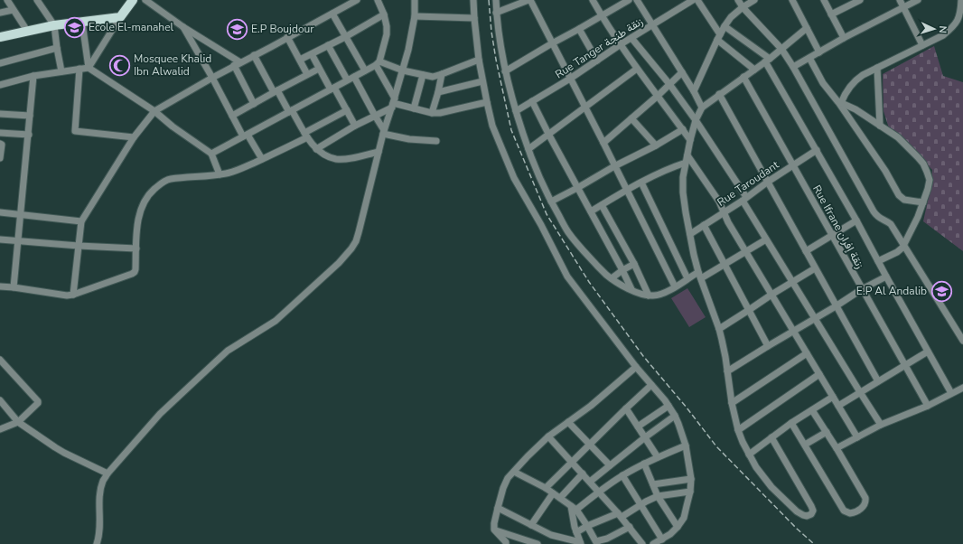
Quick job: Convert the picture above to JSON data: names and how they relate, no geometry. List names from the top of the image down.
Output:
{
  "streets": {
    "street": ["Rue Tanger زنقة طنجة", "Rue Taroudant", "Rue Ifrane زنقة إفران"]
  },
  "crossings": [
    ["Rue Taroudant", "Rue Ifrane زنقة إفران"]
  ],
  "places": {
    "school or university": ["Ecole El-manahel", "E.P Boujdour", "E.P Al Andalib"],
    "mosque": ["Mosquee Khalid Ibn Alwalid"]
  },
  "north": "right"
}
